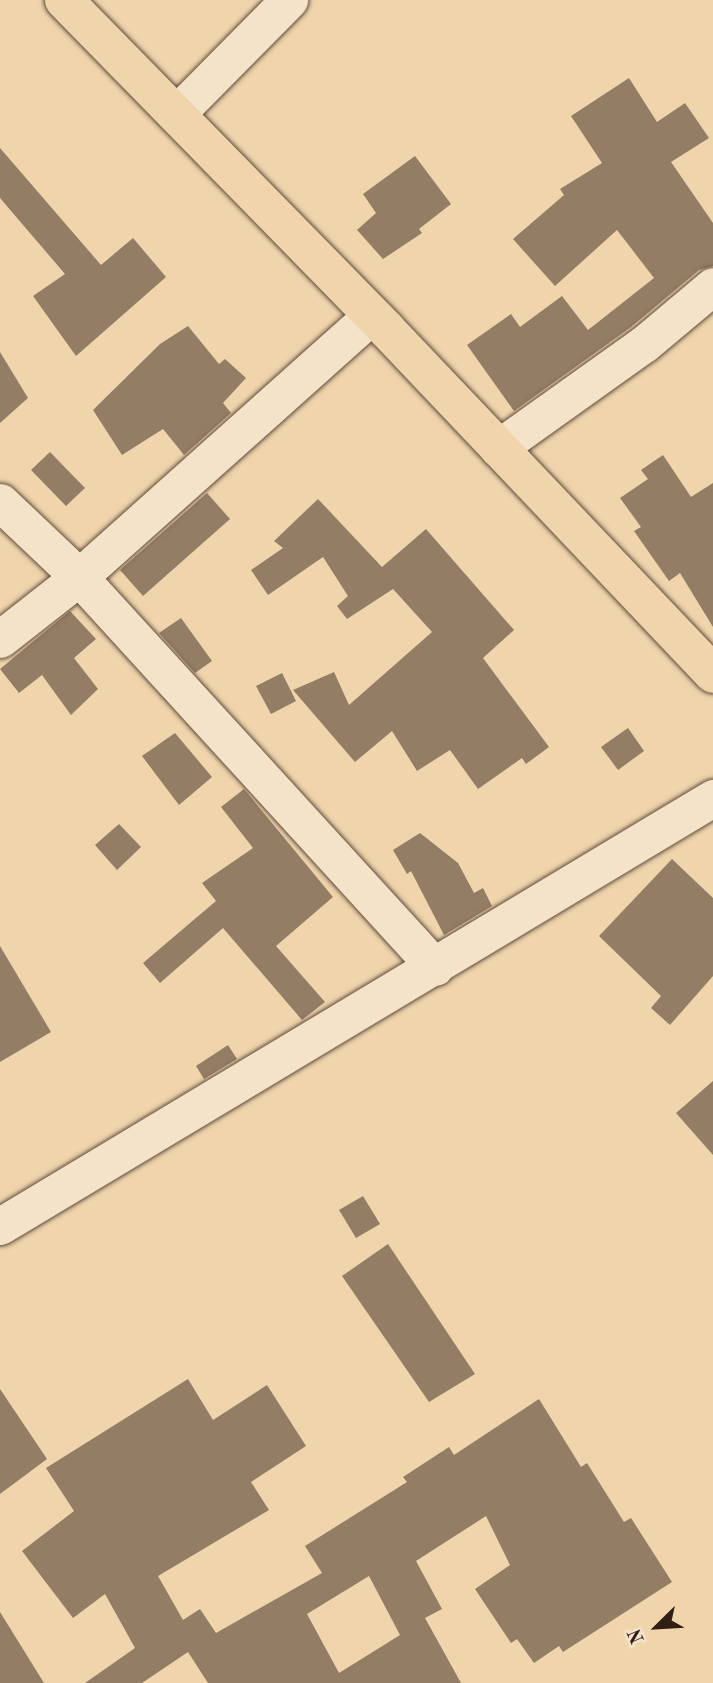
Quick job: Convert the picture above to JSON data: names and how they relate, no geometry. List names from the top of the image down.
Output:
{
  "north": "bottom left"
}
